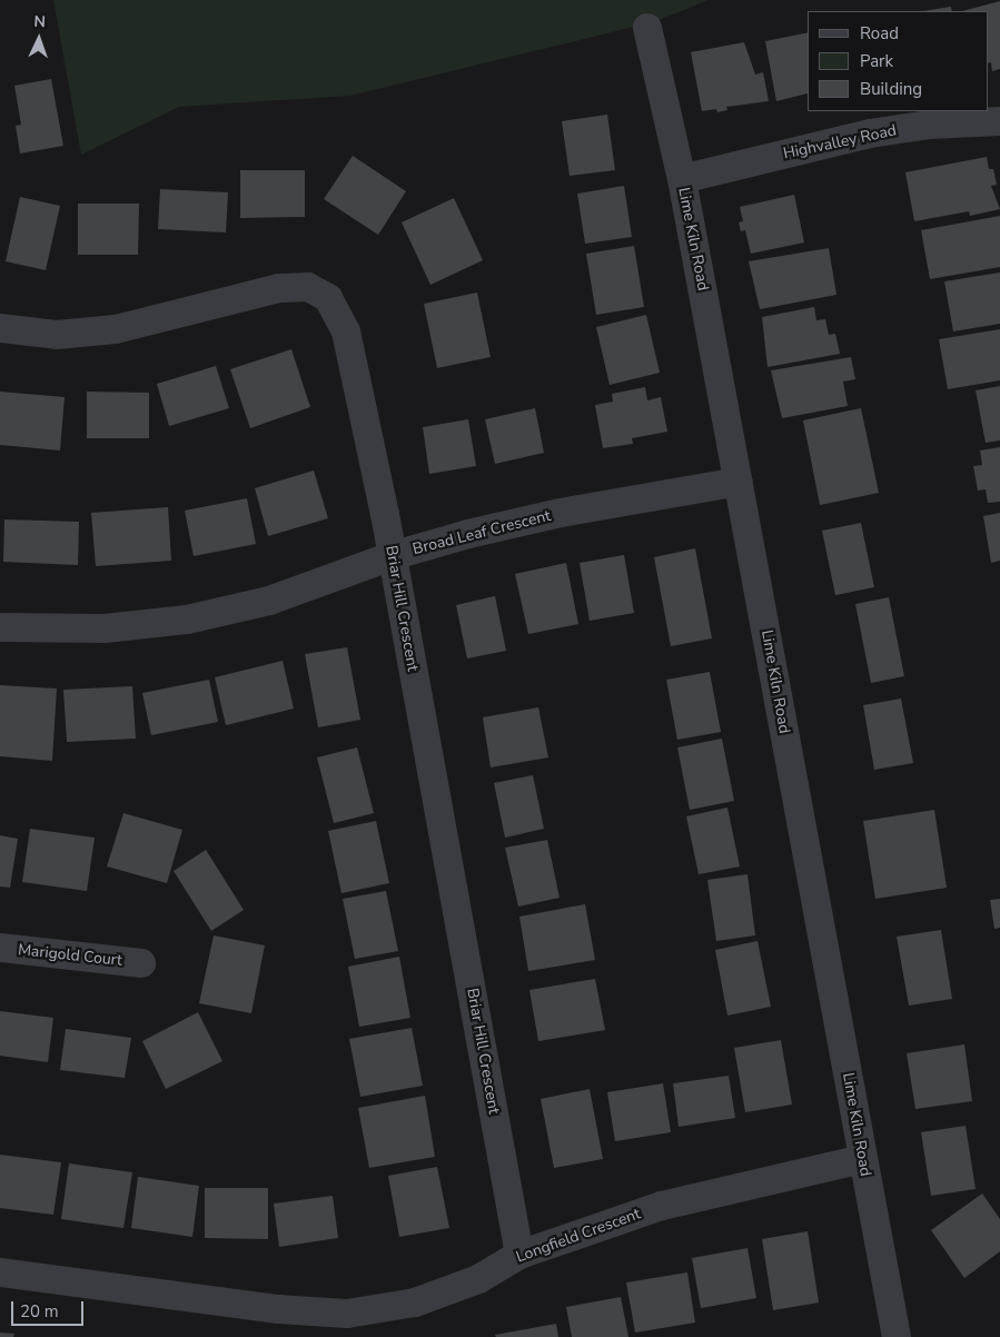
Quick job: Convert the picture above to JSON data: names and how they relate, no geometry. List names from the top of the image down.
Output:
{
  "streets": {
    "street": [
      "Highvalley Road",
      "Lime Kiln Road",
      "Broad Leaf Crescent",
      "Briar Hill Crescent",
      "Marigold Court",
      "Longfield Crescent"
    ]
  },
  "crossings": [
    ["Highvalley Road", "Lime Kiln Road"],
    ["Lime Kiln Road", "Broad Leaf Crescent"],
    ["Lime Kiln Road", "Longfield Crescent"],
    ["Broad Leaf Crescent", "Briar Hill Crescent"],
    ["Briar Hill Crescent", "Longfield Crescent"]
  ],
  "legend": ["Road", "Park", "Building"],
  "scale_bar": "20 m",
  "north": "top"
}
